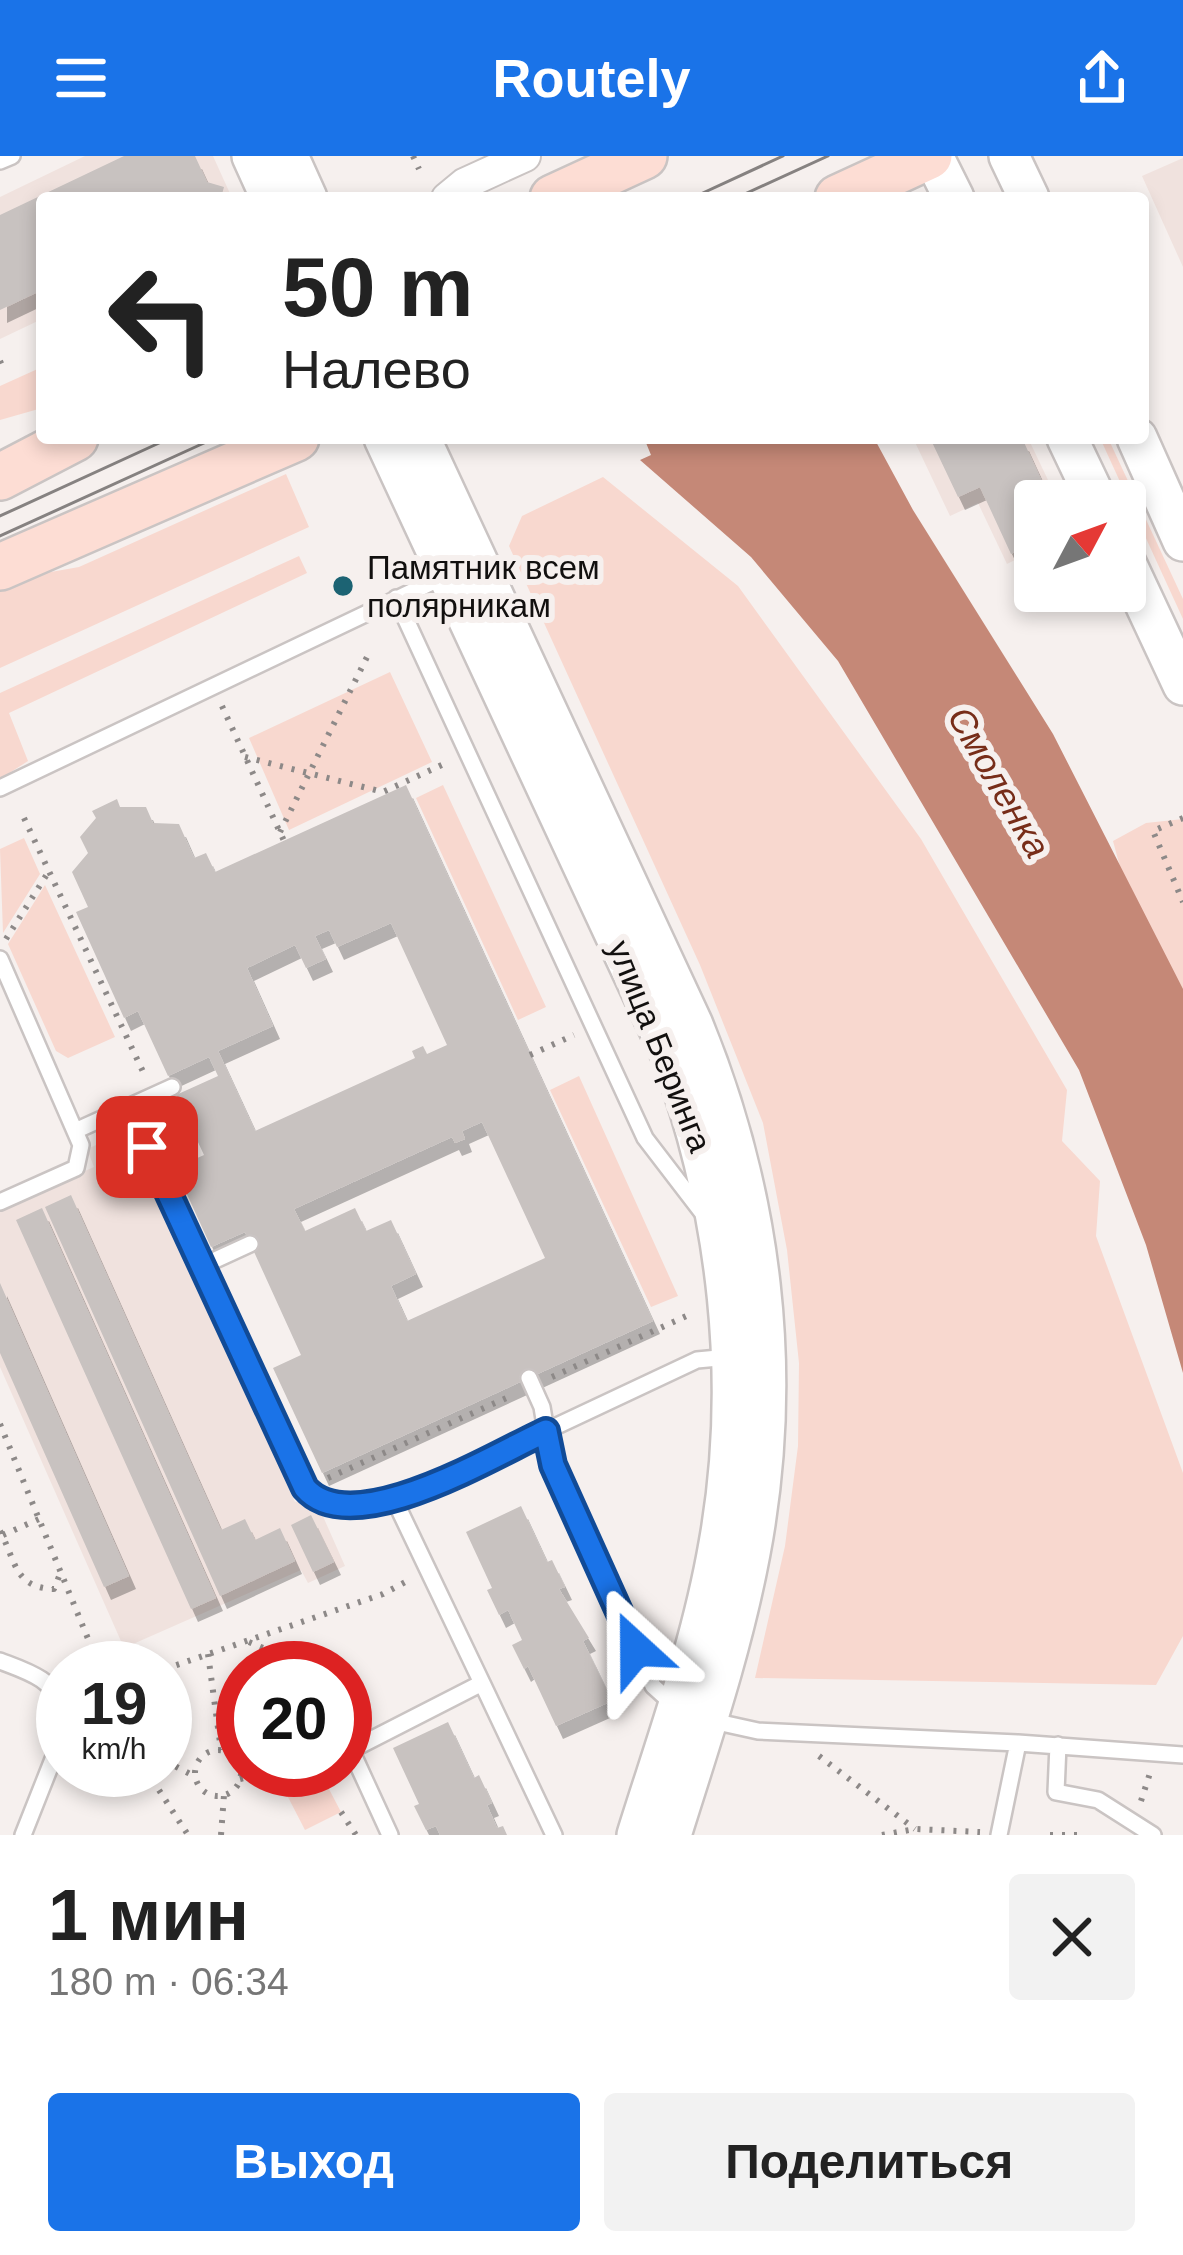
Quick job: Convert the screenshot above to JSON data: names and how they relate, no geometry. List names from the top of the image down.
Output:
{
  "streets": {
    "street": ["улица Беринга"]
  },
  "water": ["Смоленка"],
  "places": ["Памятник всем полярникам"],
  "north": "top right",
  "page": {
    "header": "Routely",
    "turn": ["50 m", "Налево"],
    "speed": "19 km/h",
    "limit": "20",
    "heading": ["1 мин", "180 m · 06:34"],
    "buttons": ["Выход", "Поделиться"]
  }
}
